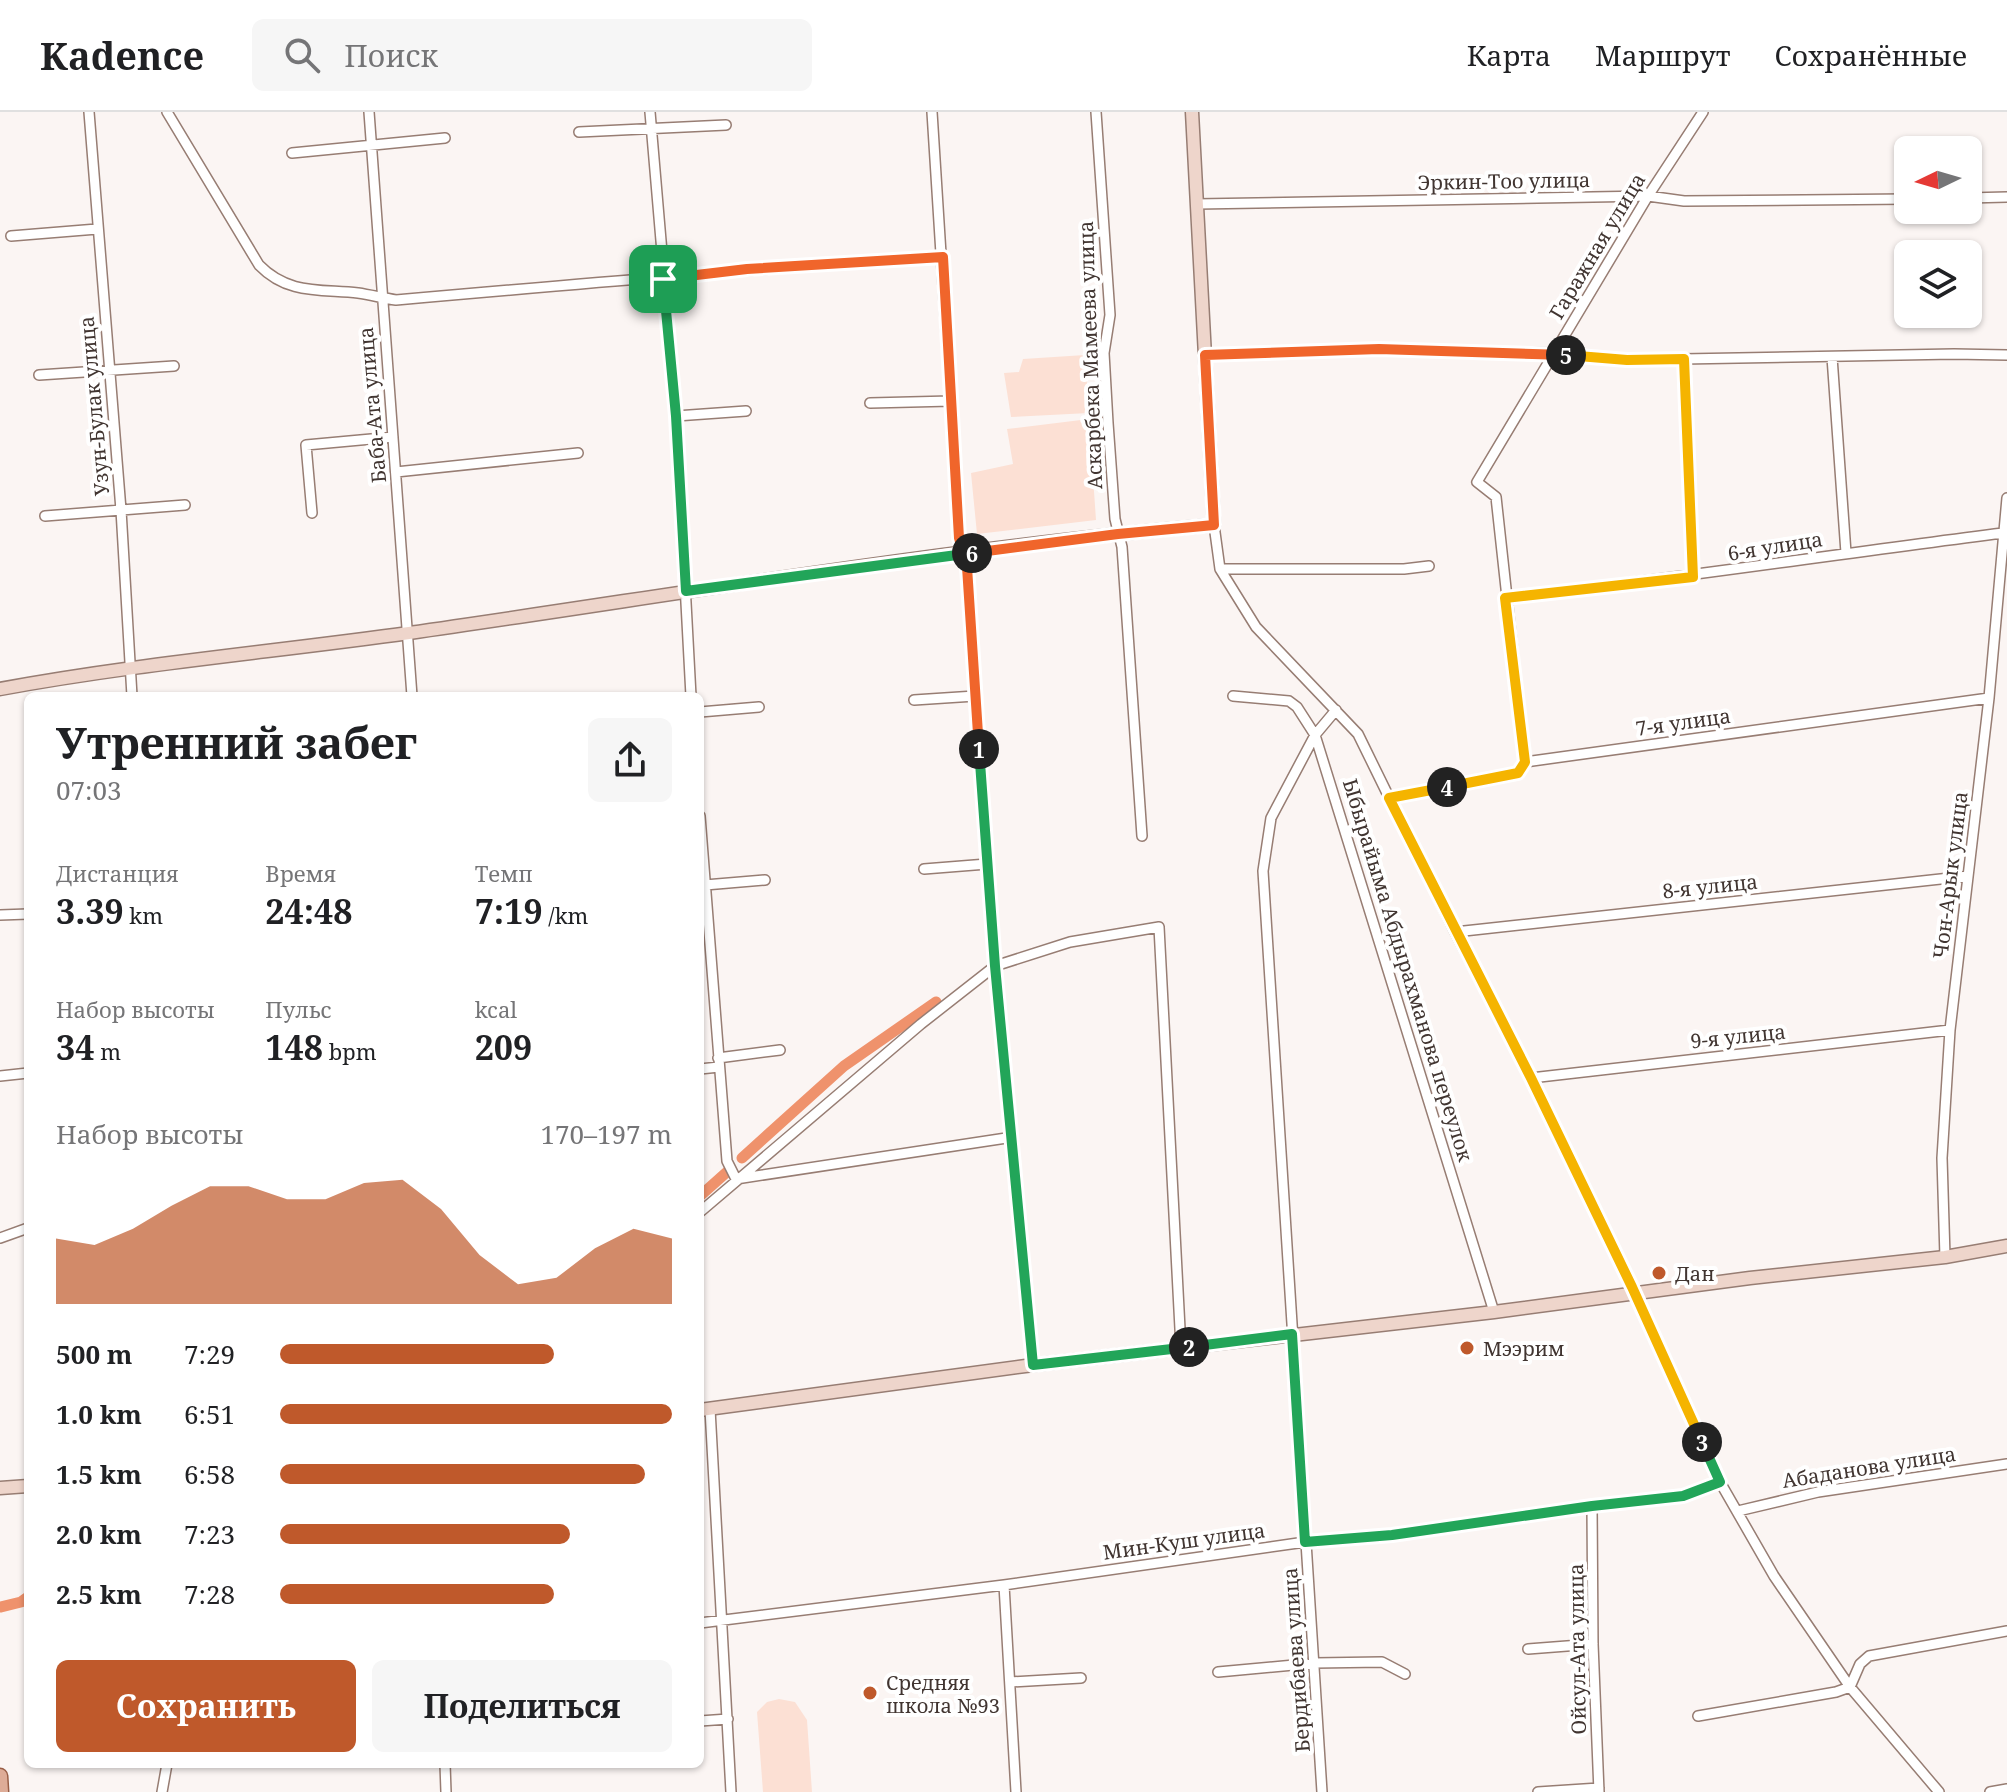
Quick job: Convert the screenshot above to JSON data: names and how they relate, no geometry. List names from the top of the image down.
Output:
{
  "streets": {
    "street": [
      "Эркин-Тоо улица",
      "Гаражная улица",
      "Аскарбека Мамеева улица",
      "Баба-Ата улица",
      "Узун-Булак улица",
      "6-я улица",
      "7-я улица",
      "Чон-Арык улица",
      "8-я улица",
      "Ыбырайыма Абдырахманова переулок",
      "9-я улица",
      "Абаданова улица",
      "Мин-Куш улица",
      "Ойсул-Ата улица",
      "Бердибаева улица"
    ]
  },
  "crossings": [
    ["Эркин-Тоо улица", "Гаражная улица"],
    ["Гаражная улица", "6-я улица"],
    ["Гаражная улица", "7-я улица"],
    ["6-я улица", "Чон-Арык улица"],
    ["7-я улица", "Чон-Арык улица"],
    ["Чон-Арык улица", "8-я улица"],
    ["Чон-Арык улица", "9-я улица"],
    ["Ыбырайыма Абдырахманова переулок", "Бердибаева улица"],
    ["Мин-Куш улица", "Ойсул-Ата улица"],
    ["Мин-Куш улица", "Бердибаева улица"]
  ],
  "places": ["Дан", "Мээрим", "Средняя школа №93"],
  "north": "left",
  "page": {
    "header": "Kadence",
    "search": "Поиск",
    "nav": ["Карта", "Маршрут", "Сохранённые"],
    "pins": [
      "5",
      "6",
      "1",
      "4",
      "2",
      "3"
    ],
    "heading": ["Утренний забег", "07:03"],
    "stats": [
      ["Дистанция", "3.39 km"],
      ["Время", "24:48"],
      ["Темп", "7:19 /km"],
      ["Набор высоты", "34 m"],
      ["Пульс", "148 bpm"],
      ["kcal", "209"]
    ],
    "chart": ["Набор высоты", "170–197 m"],
    "list": [
      {
        "name": "500 m",
        "note": "7:29"
      },
      {
        "name": "1.0 km",
        "note": "6:51"
      },
      {
        "name": "1.5 km",
        "note": "6:58"
      },
      {
        "name": "2.0 km",
        "note": "7:23"
      },
      {
        "name": "2.5 km",
        "note": "7:28"
      }
    ],
    "buttons": ["Сохранить", "Поделиться"]
  }
}
